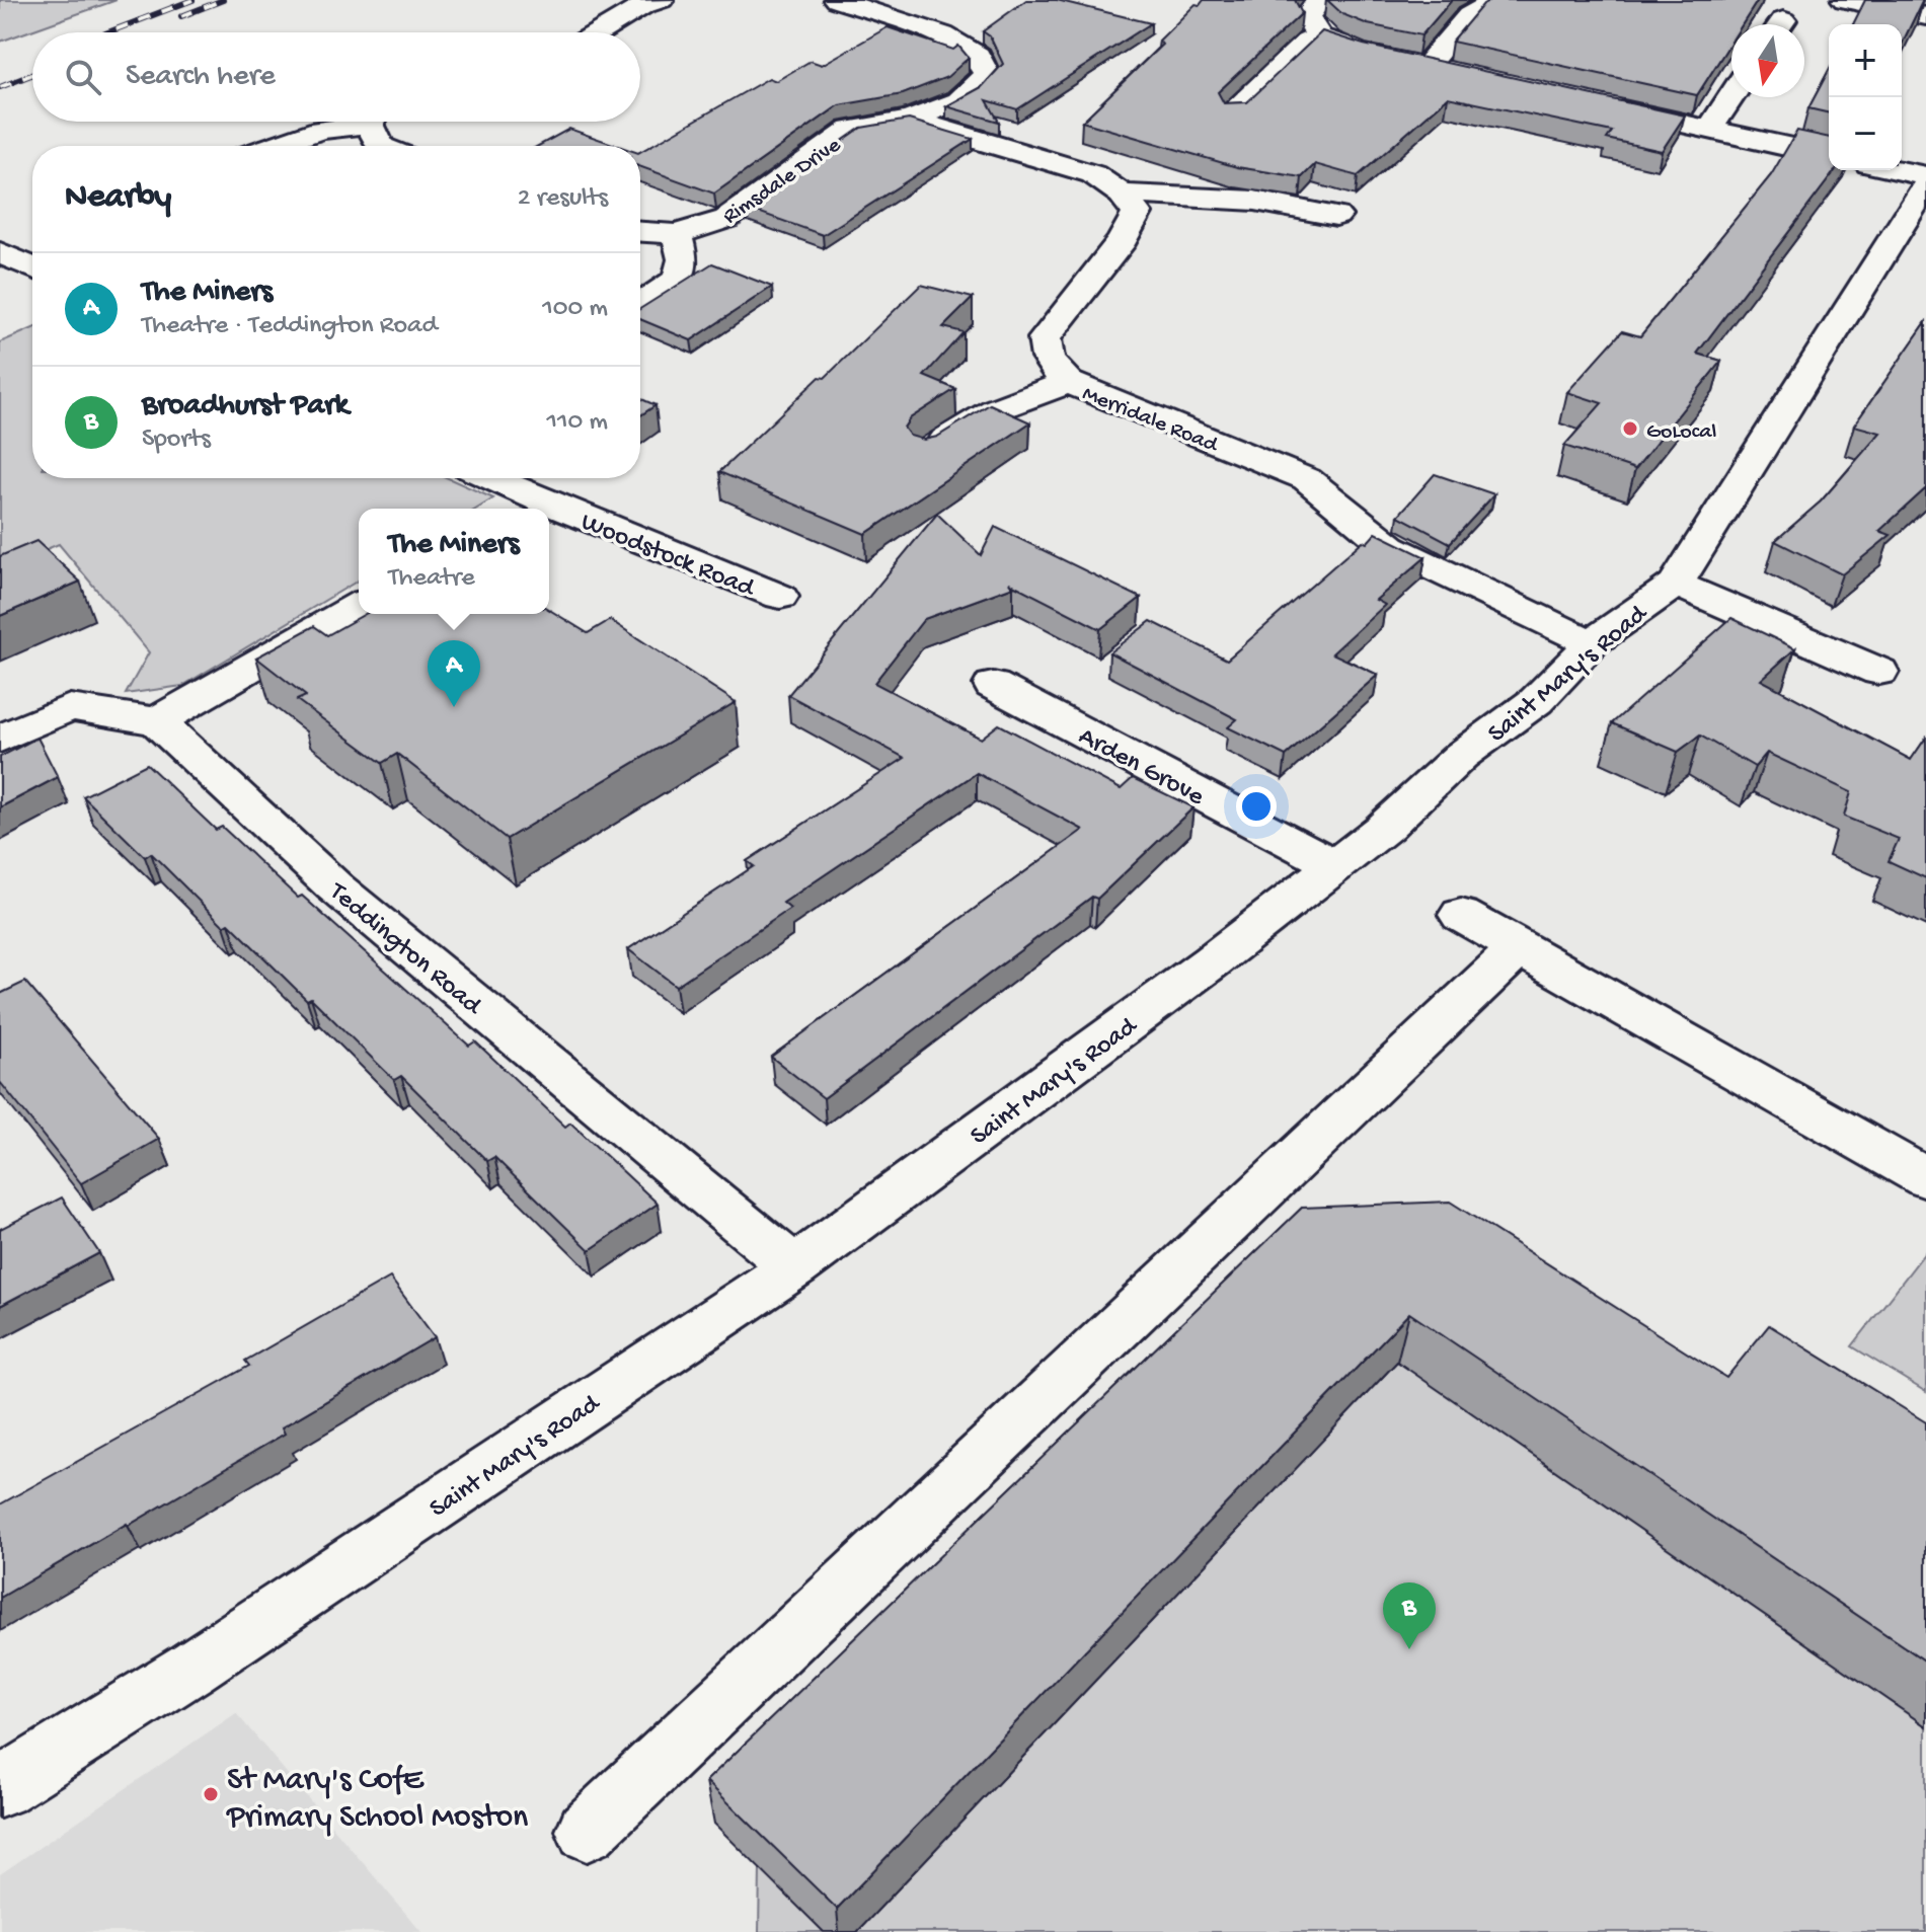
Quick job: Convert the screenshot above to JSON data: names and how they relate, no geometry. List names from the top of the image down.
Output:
{
  "streets": {
    "street": [
      "Rimsdale Drive",
      "Merridale Road",
      "Woodstock Road",
      "Saint Mary's Road",
      "Arden Grove",
      "Teddington Road"
    ]
  },
  "crossings": [
    ["Merridale Road", "Saint Mary's Road"],
    ["Saint Mary's Road", "Arden Grove"],
    ["Saint Mary's Road", "Teddington Road"]
  ],
  "places": ["GoLocal", "St Mary's CofE Primary School Moston"],
  "north": "bottom",
  "page": {
    "map_buttons": ["+", "−"],
    "search": "Search here",
    "heading": ["Nearby", "2 results"],
    "list": [
      {
        "mark": "A",
        "name": "The Miners",
        "note": "Theatre · Teddington Road",
        "value": "100 m"
      },
      {
        "mark": "B",
        "name": "Broadhurst Park",
        "note": "Sports",
        "value": "110 m"
      }
    ],
    "popup": ["The Miners", "Theatre"],
    "pins": ["A", "B"]
  }
}
